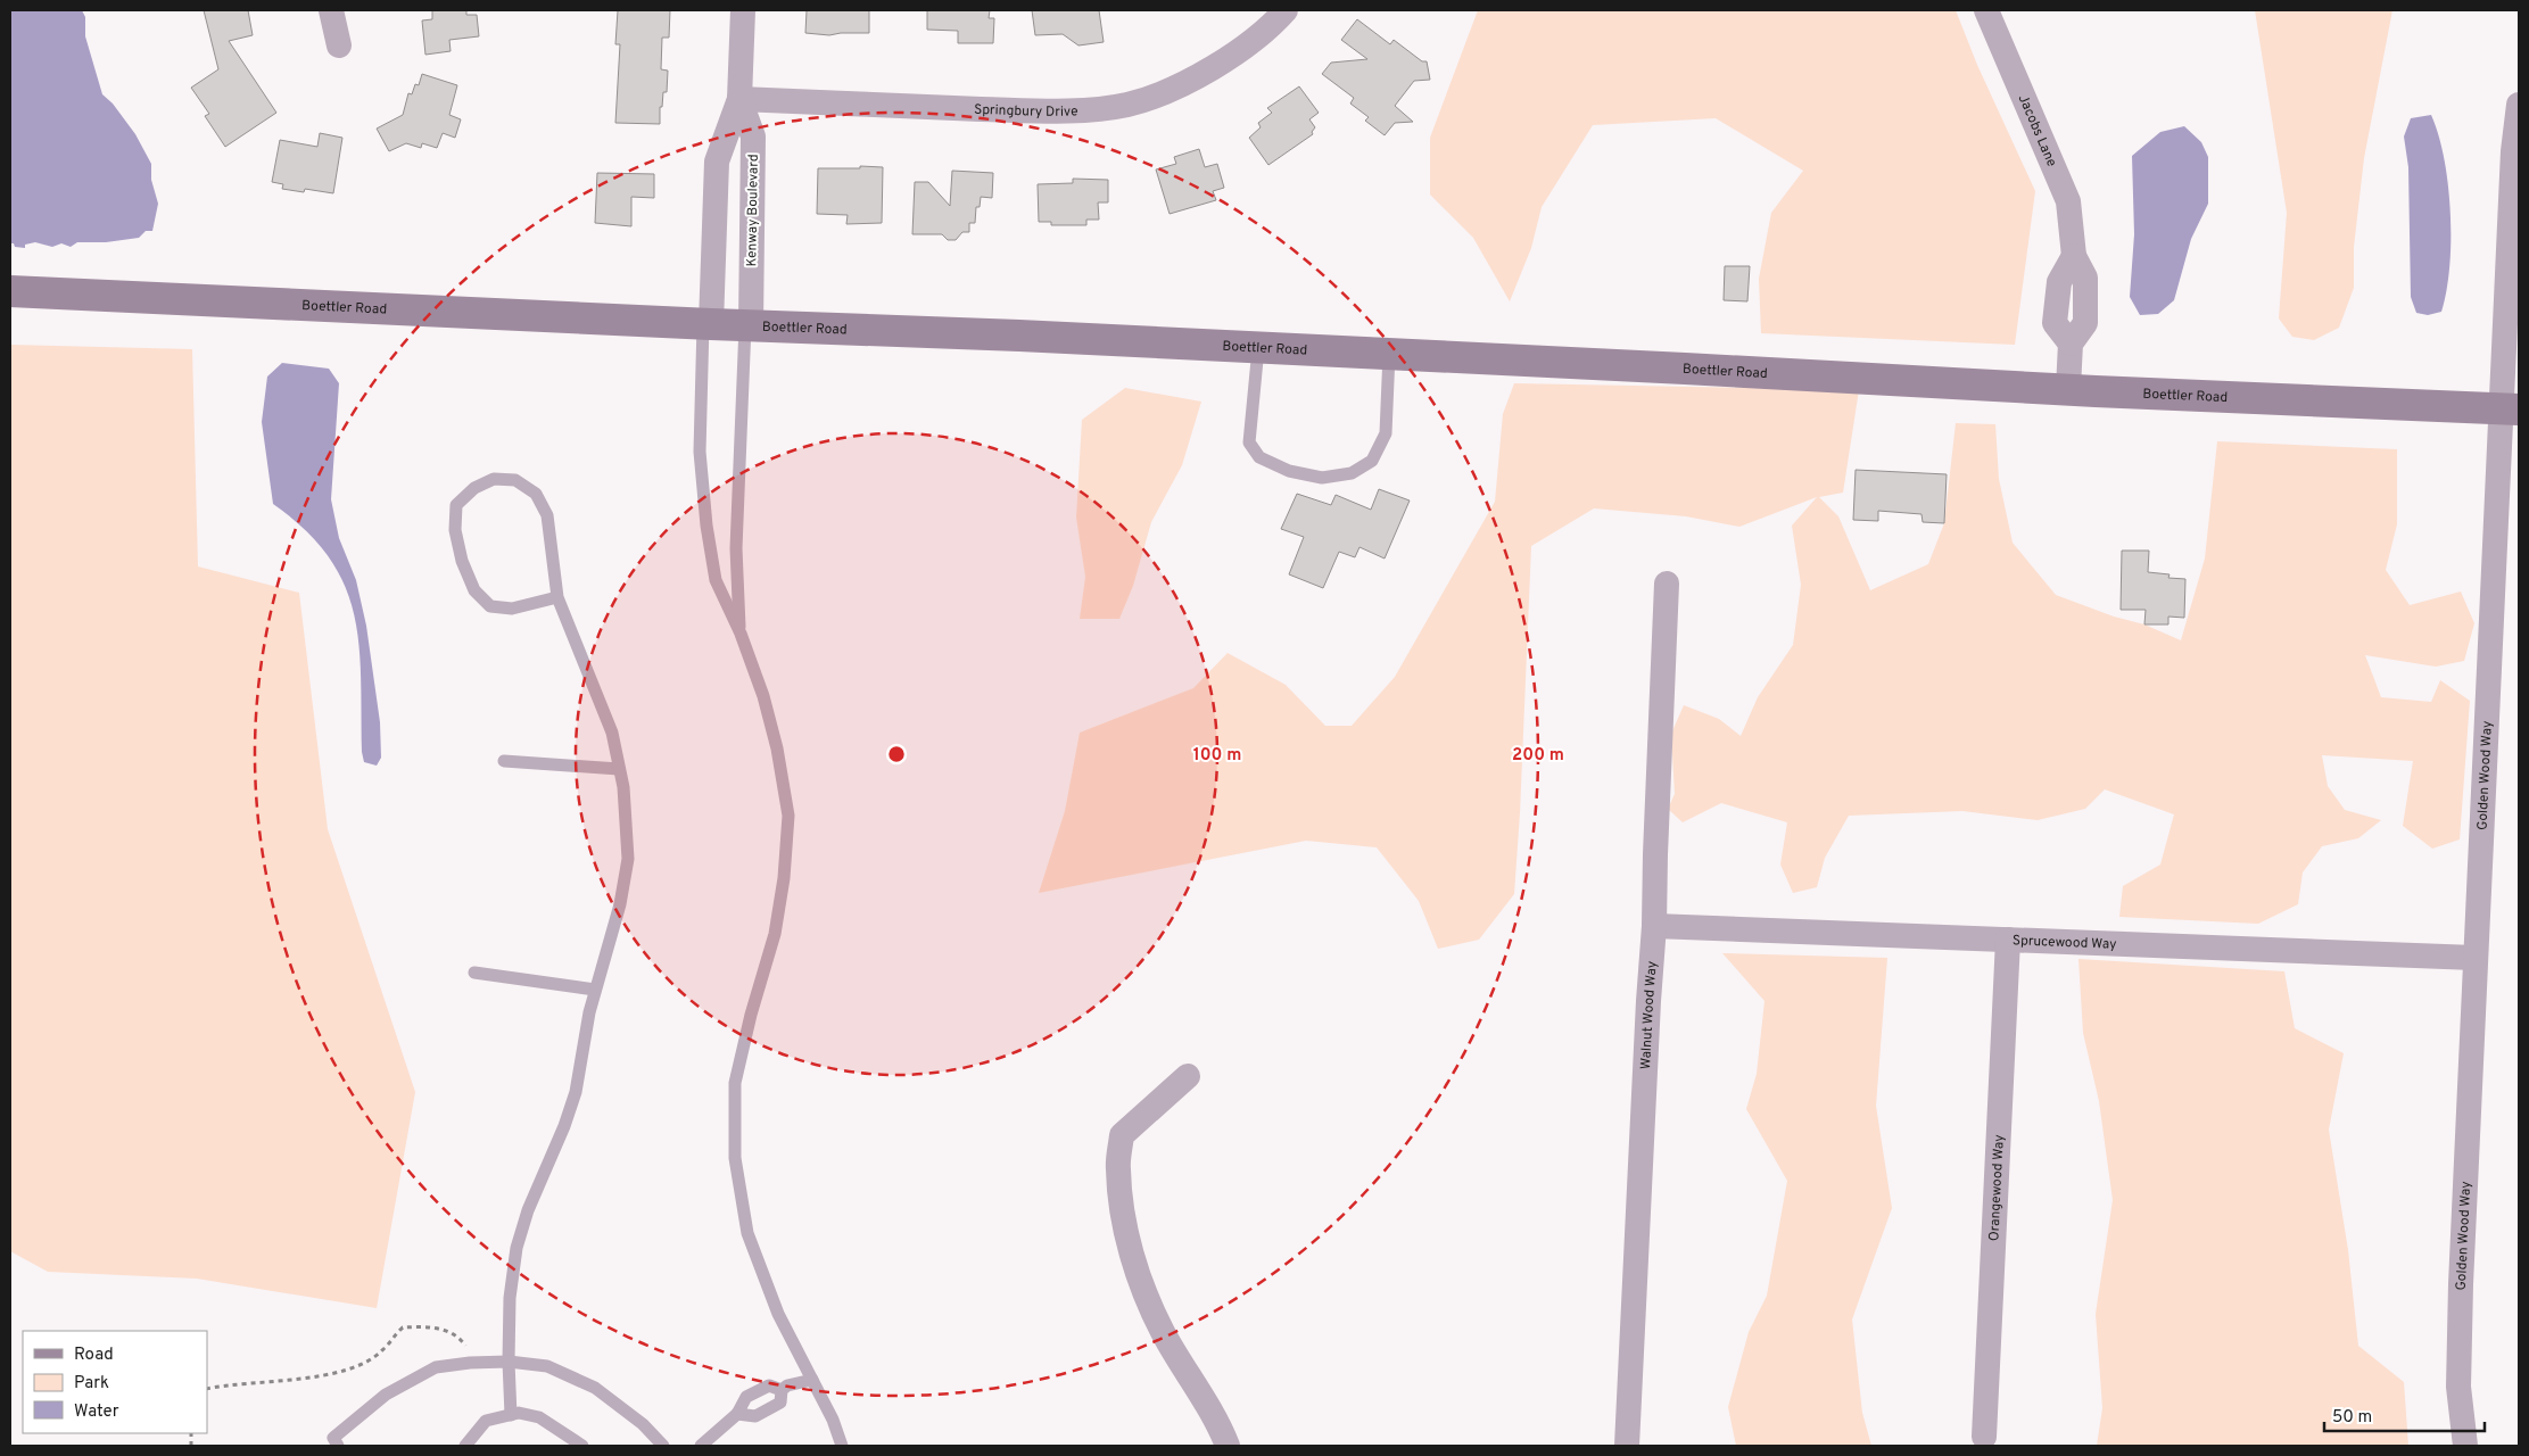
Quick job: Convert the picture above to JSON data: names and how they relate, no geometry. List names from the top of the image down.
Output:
{
  "streets": {
    "street": [
      "Springbury Drive",
      "Jacobs Lane",
      "Kenway Boulevard",
      "Boettler Road",
      "Golden Wood Way",
      "Sprucewood Way",
      "Walnut Wood Way",
      "Orangewood Way"
    ]
  },
  "crossings": [
    ["Springbury Drive", "Kenway Boulevard"],
    ["Jacobs Lane", "Boettler Road"],
    ["Kenway Boulevard", "Boettler Road"],
    ["Boettler Road", "Golden Wood Way"],
    ["Golden Wood Way", "Sprucewood Way"],
    ["Sprucewood Way", "Walnut Wood Way"],
    ["Sprucewood Way", "Orangewood Way"]
  ],
  "legend": ["Road", "Park", "Water"],
  "scale_bar": "50 m",
  "rings": ["100 m", "200 m"]
}
